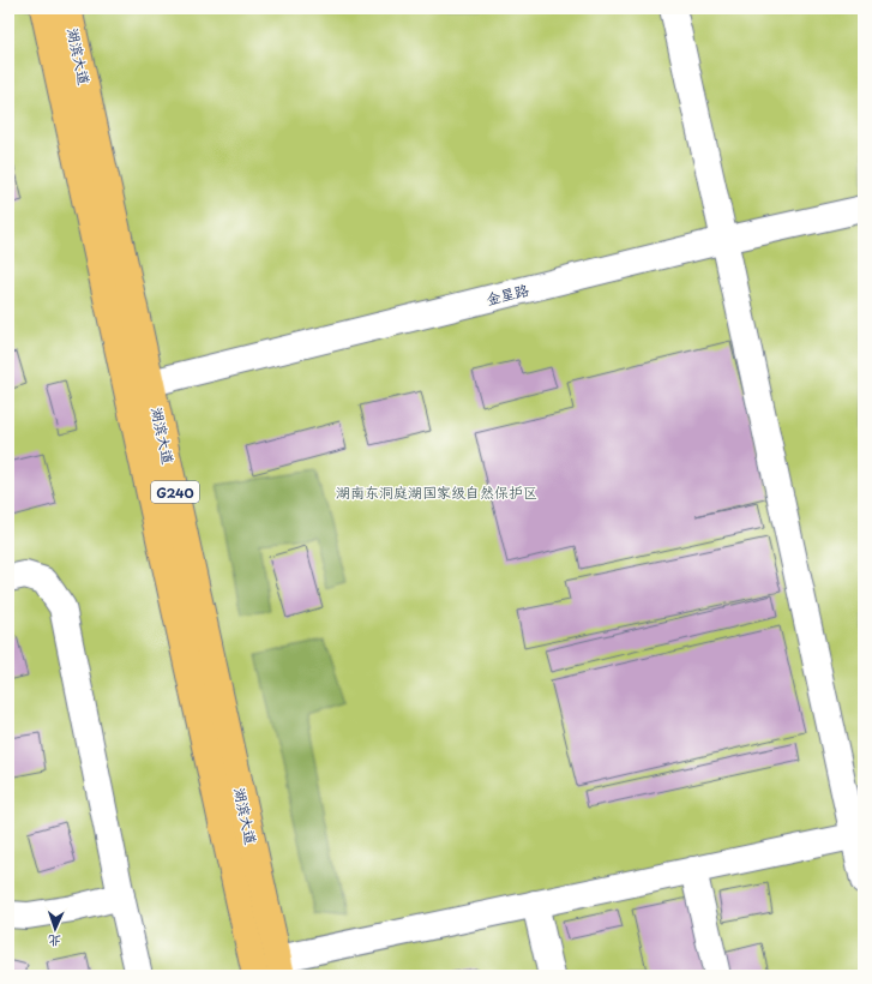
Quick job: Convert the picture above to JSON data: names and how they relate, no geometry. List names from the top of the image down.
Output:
{
  "streets": {
    "highway": ["湖滨大道", "G240"],
    "street": ["金星路"]
  },
  "crossings": [
    ["湖滨大道", "金星路"]
  ],
  "parks": ["湖南东洞庭湖国家级自然保护区"],
  "north": "bottom"
}
